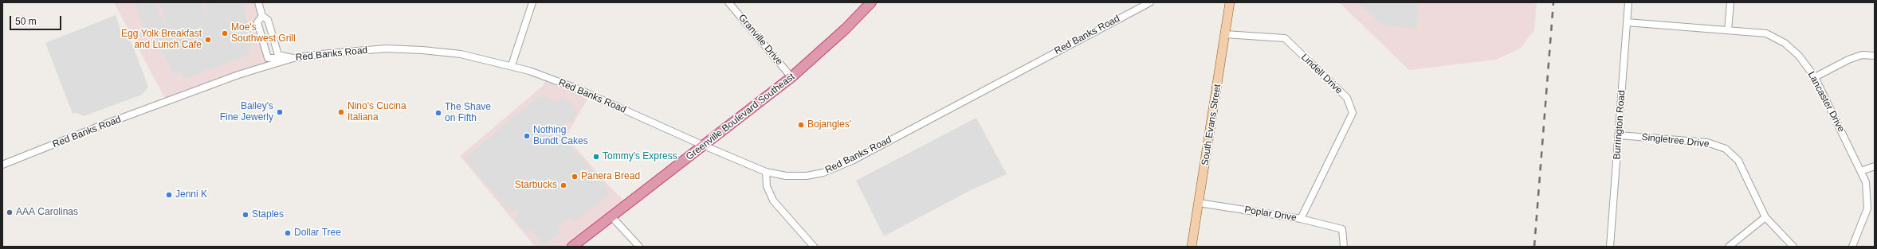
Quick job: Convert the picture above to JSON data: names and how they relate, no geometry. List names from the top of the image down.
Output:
{
  "streets": {
    "highway": ["Greenville Boulevard Southeast"],
    "main road": ["South Evans Street"],
    "street": [
      "Red Banks Road",
      "Granville Drive",
      "Lindell Drive",
      "Lancaster Drive",
      "Burrington Road",
      "Singletree Drive",
      "Poplar Drive"
    ]
  },
  "crossings": [
    ["Red Banks Road", "Greenville Boulevard Southeast"],
    ["Granville Drive", "Greenville Boulevard Southeast"],
    ["Lindell Drive", "South Evans Street"],
    ["Lindell Drive", "Poplar Drive"],
    ["Lancaster Drive", "Burrington Road"],
    ["South Evans Street", "Poplar Drive"],
    ["Burrington Road", "Singletree Drive"]
  ],
  "places": [
    "Moe's Southwest Grill",
    "Egg Yolk Breakfast and Lunch Cafe",
    "Bailey's Fine Jewerly",
    "Nino's Cucina Italiana",
    "The Shave on Fifth",
    "Bojangles'",
    "Nothing Bundt Cakes",
    "Tommy's Express",
    "Panera Bread",
    "Starbucks",
    "Jenni K",
    "AAA Carolinas",
    "Staples",
    "Dollar Tree"
  ],
  "scale_bar": "50 m"
}
